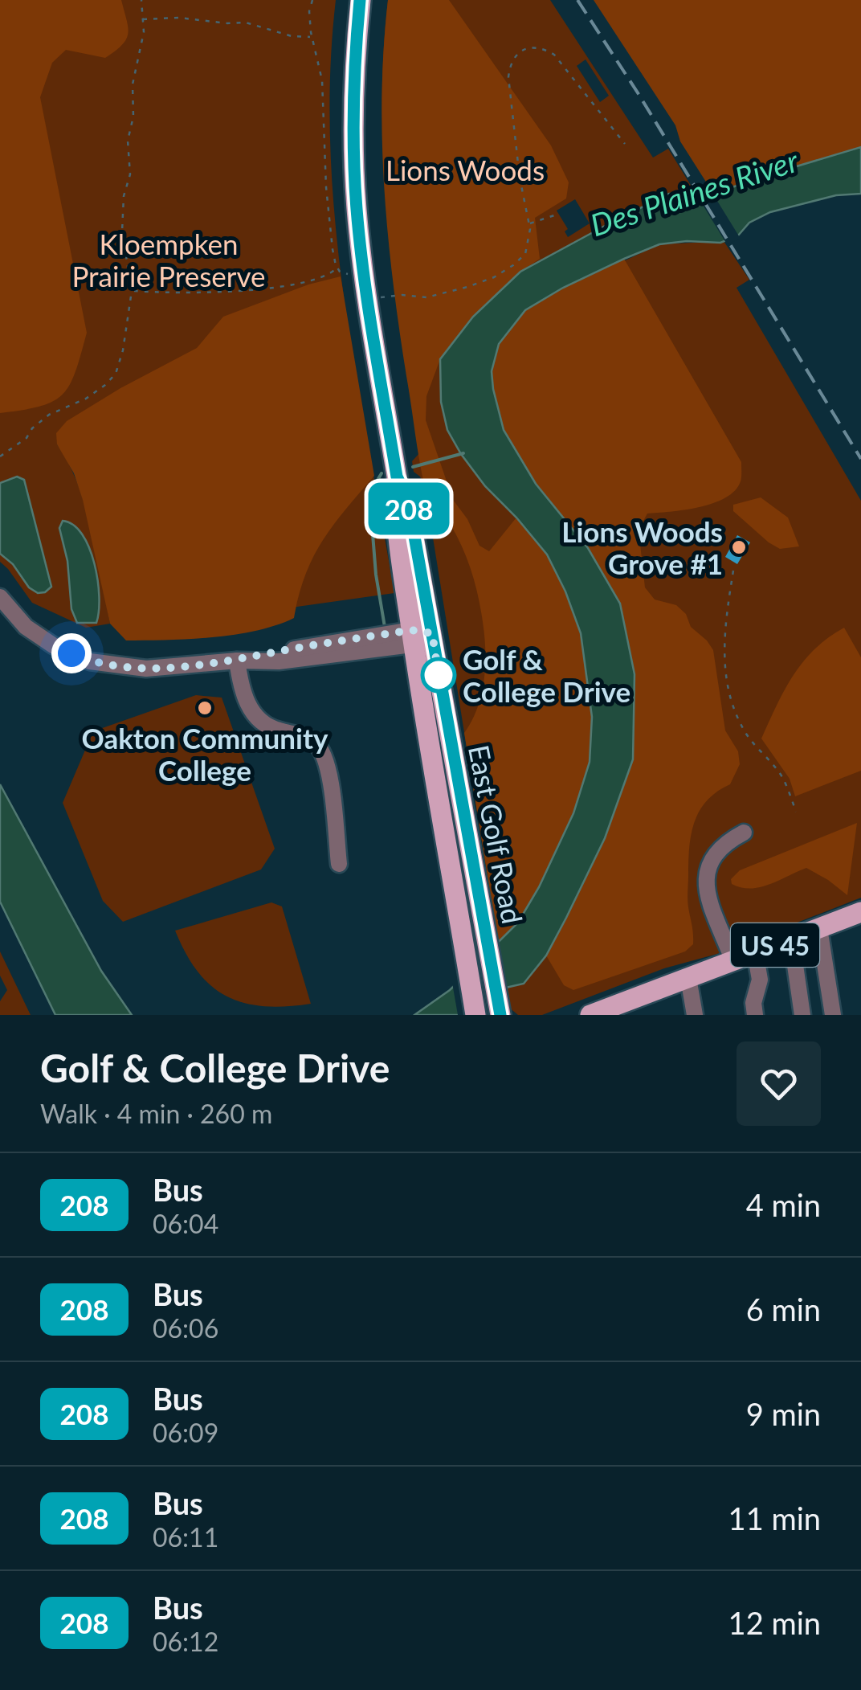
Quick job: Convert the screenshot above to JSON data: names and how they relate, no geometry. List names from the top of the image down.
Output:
{
  "streets": {
    "main road": ["East Golf Road", "US 45"]
  },
  "water": ["Des Plaines River"],
  "parks": ["Lions Woods", "Kloempken Prairie Preserve"],
  "places": ["Lions Woods Grove #1", "Golf & College Drive", "Oakton Community College"],
  "lines": ["bus line 208"],
  "page": {
    "on_map": "208",
    "heading": ["Golf & College Drive", "Walk · 4 min · 260 m"],
    "list": [
      {
        "mark": "208",
        "name": "Bus",
        "note": "06:04",
        "value": "4 min"
      },
      {
        "mark": "208",
        "name": "Bus",
        "note": "06:06",
        "value": "6 min"
      },
      {
        "mark": "208",
        "name": "Bus",
        "note": "06:09",
        "value": "9 min"
      },
      {
        "mark": "208",
        "name": "Bus",
        "note": "06:11",
        "value": "11 min"
      },
      {
        "mark": "208",
        "name": "Bus",
        "note": "06:12",
        "value": "12 min"
      }
    ]
  }
}
